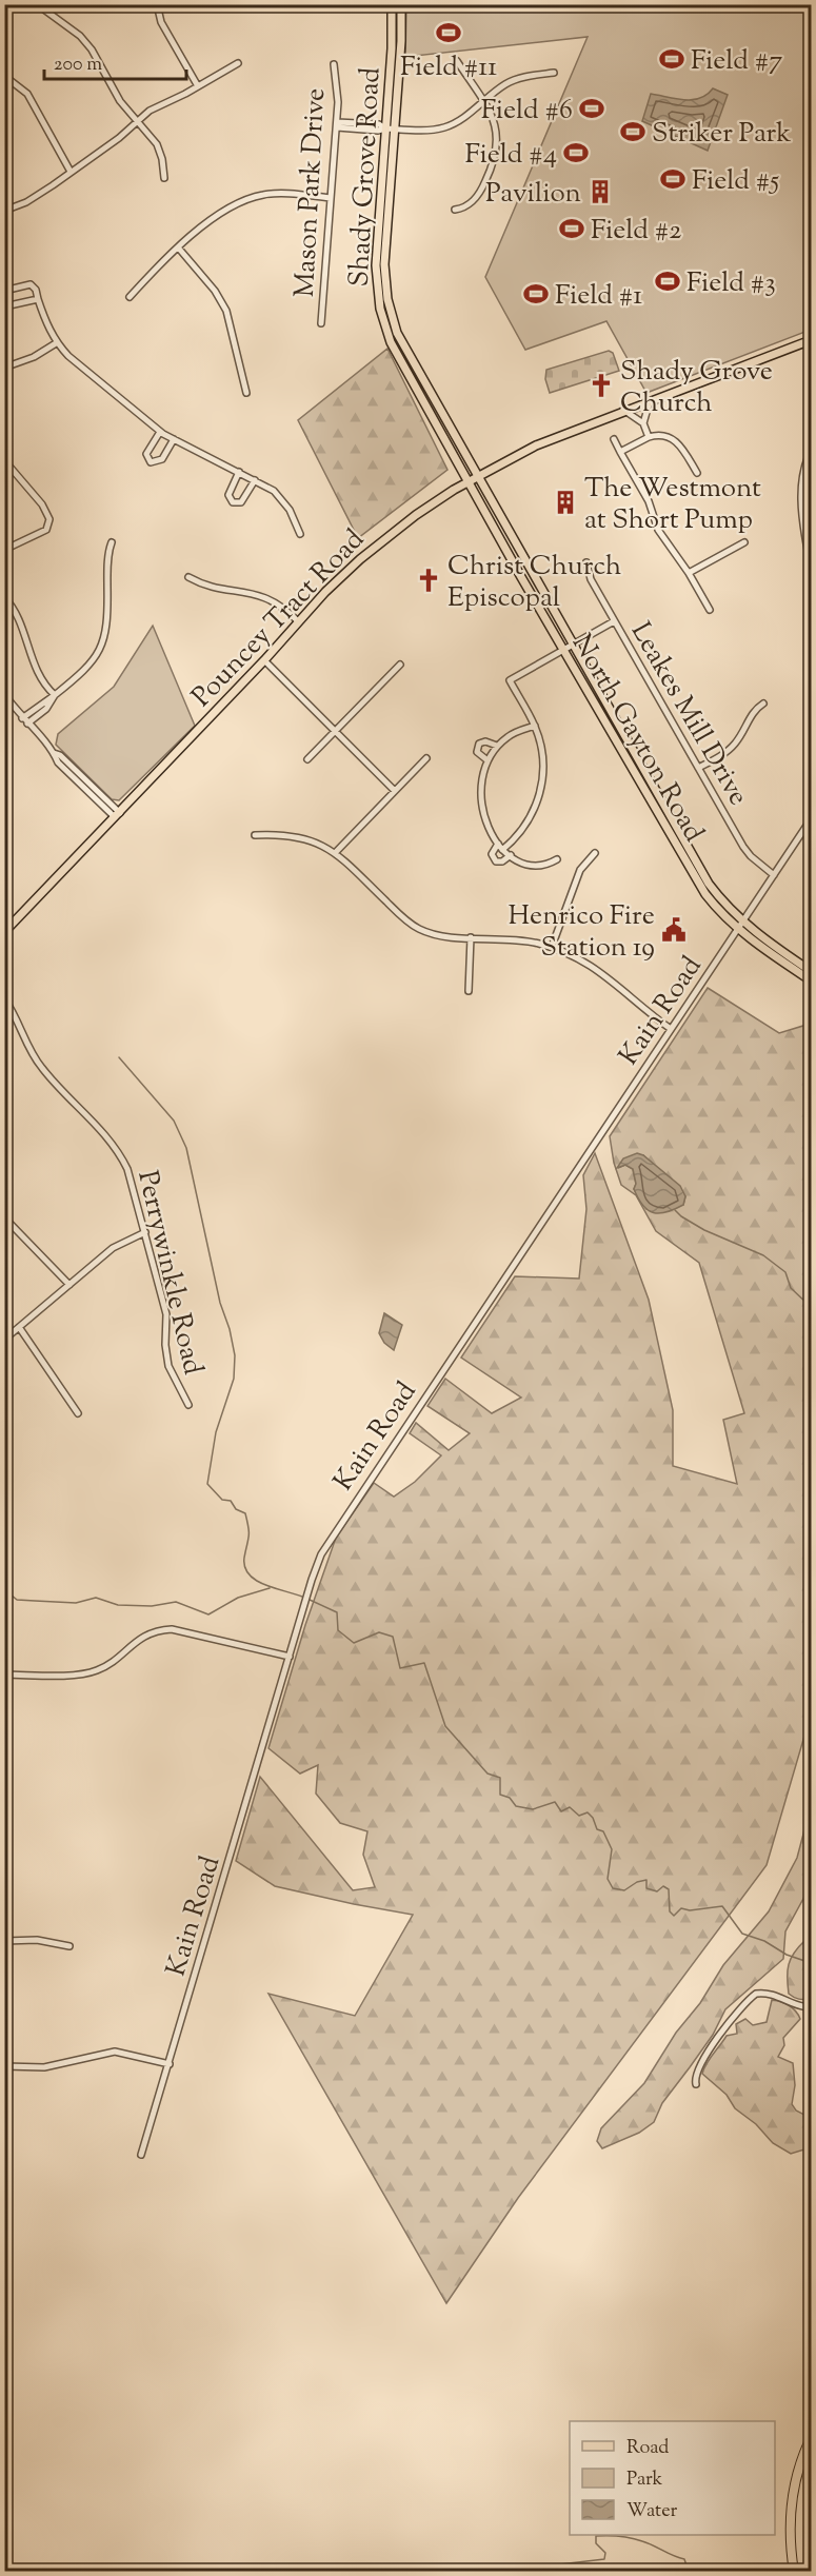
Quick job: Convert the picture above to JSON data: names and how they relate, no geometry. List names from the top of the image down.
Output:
{
  "streets": {
    "main road": ["Shady Grove Road", "Pouncey Tract Road", "North Gayton Road"],
    "street": [
      "Mason Park Drive",
      "Leakes Mill Drive",
      "Kain Road",
      "Perrywinkle Road"
    ]
  },
  "crossings": [
    ["Shady Grove Road", "Pouncey Tract Road"],
    ["Shady Grove Road", "North Gayton Road"],
    ["Pouncey Tract Road", "North Gayton Road"],
    ["Leakes Mill Drive", "Kain Road"],
    ["North Gayton Road", "Kain Road"]
  ],
  "places": {
    "sports": [
      "Field #11",
      "Field #7",
      "Field #6",
      "Striker Park",
      "Field #4",
      "Field #5",
      "Field #2",
      "Field #3",
      "Field #1"
    ],
    "building": ["Pavilion", "The Westmont at Short Pump"],
    "church": ["Shady Grove Church", "Christ Church Episcopal"],
    "public building": ["Henrico Fire Station 19"]
  },
  "legend": ["Road", "Park", "Water"],
  "scale_bar": "200 m"
}
